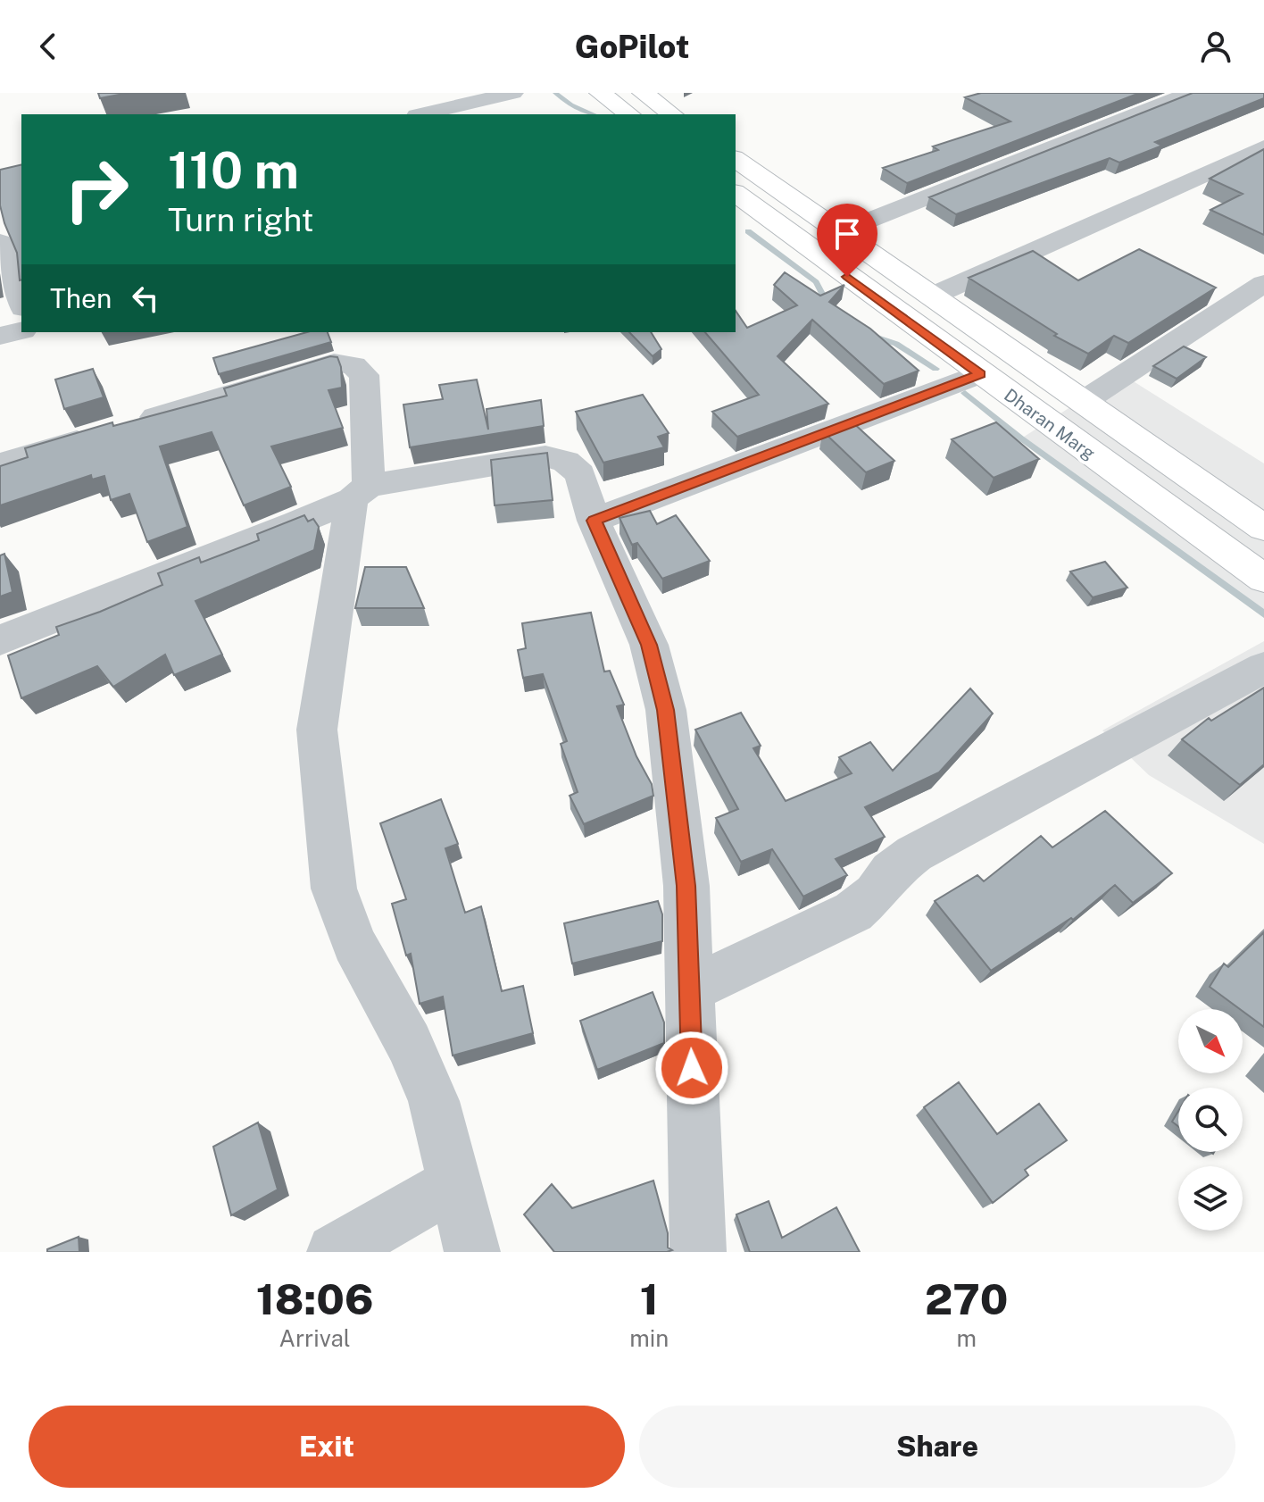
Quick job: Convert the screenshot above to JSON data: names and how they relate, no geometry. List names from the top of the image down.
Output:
{
  "streets": {
    "main road": ["Dharan Marg"]
  },
  "north": "bottom right",
  "page": {
    "header": "GoPilot",
    "turn": ["110 m", "Turn right"],
    "then": "Then",
    "eta": [
      "18:06",
      "Arrival",
      "1",
      "min",
      "270",
      "m"
    ],
    "buttons": ["Exit", "Share"]
  }
}
